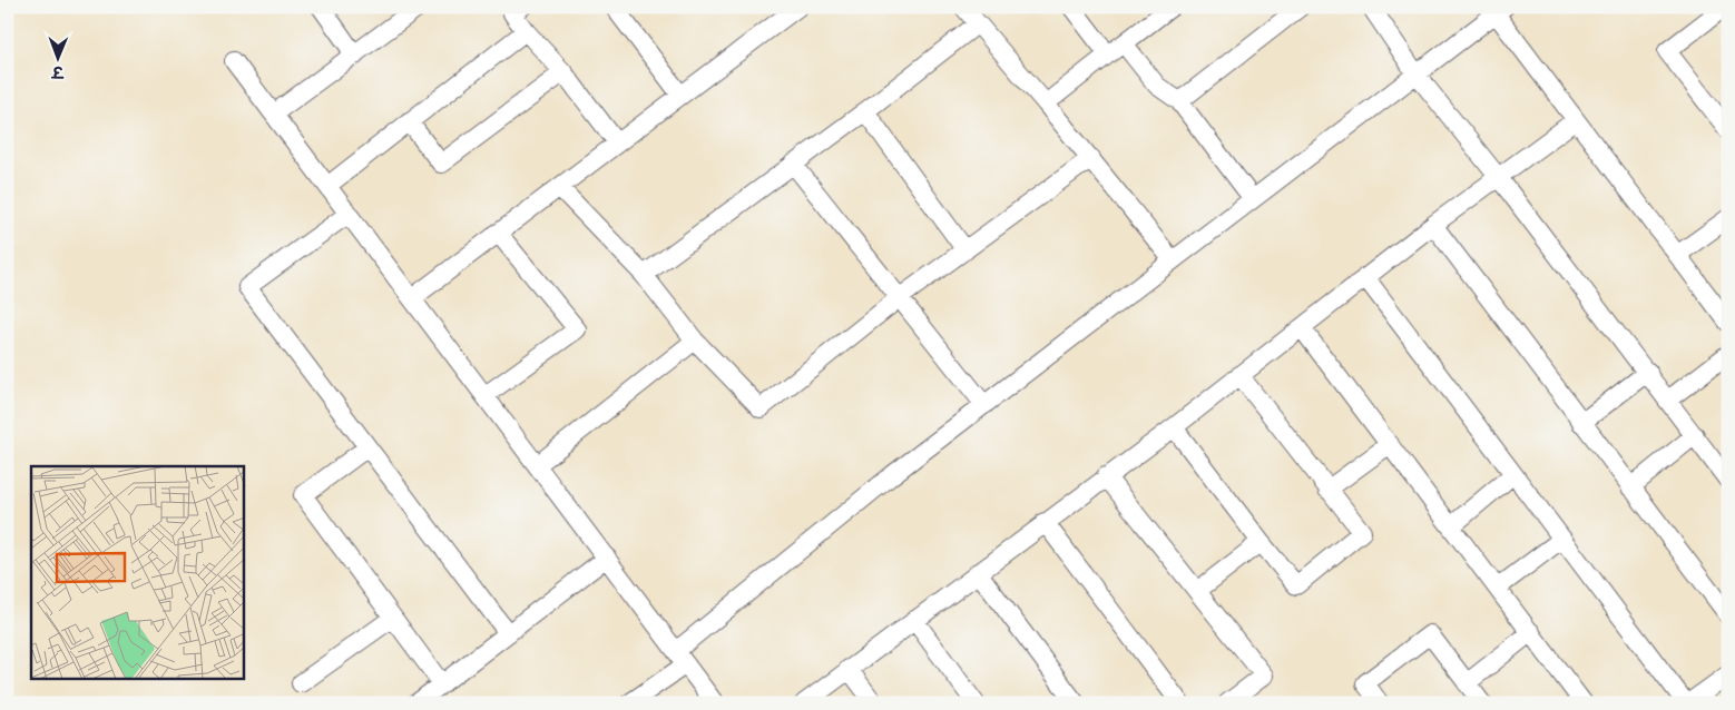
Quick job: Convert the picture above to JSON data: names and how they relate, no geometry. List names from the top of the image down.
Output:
{
  "north": "bottom"
}
